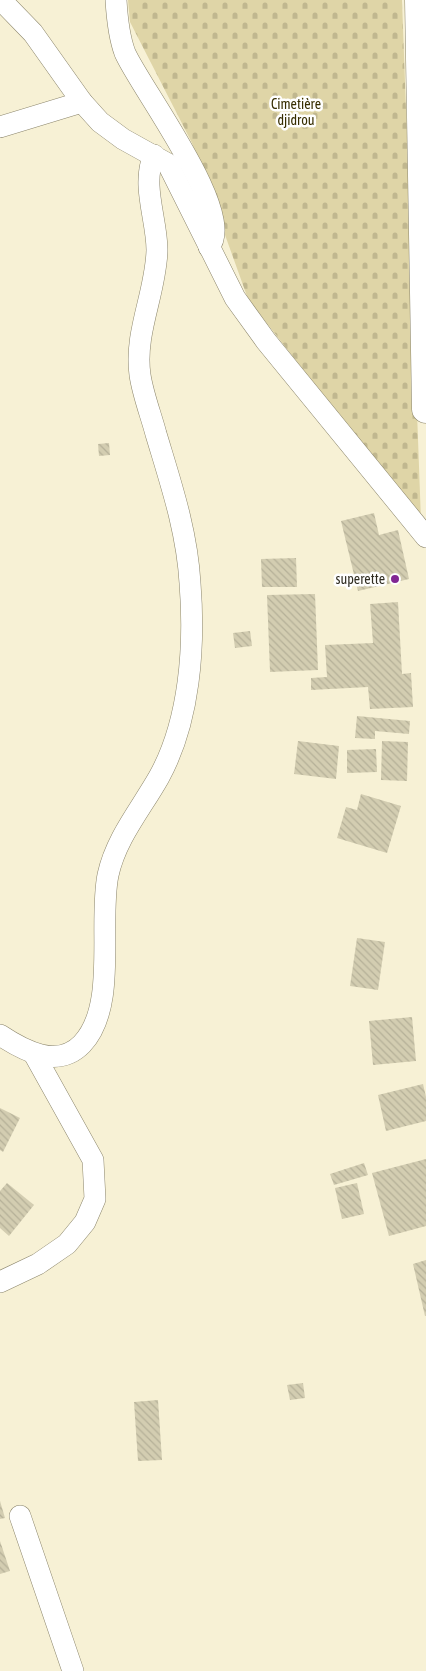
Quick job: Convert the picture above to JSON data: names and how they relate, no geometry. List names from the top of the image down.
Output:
{
  "parks": ["Cimetière djidrou"],
  "places": ["superette"]
}
